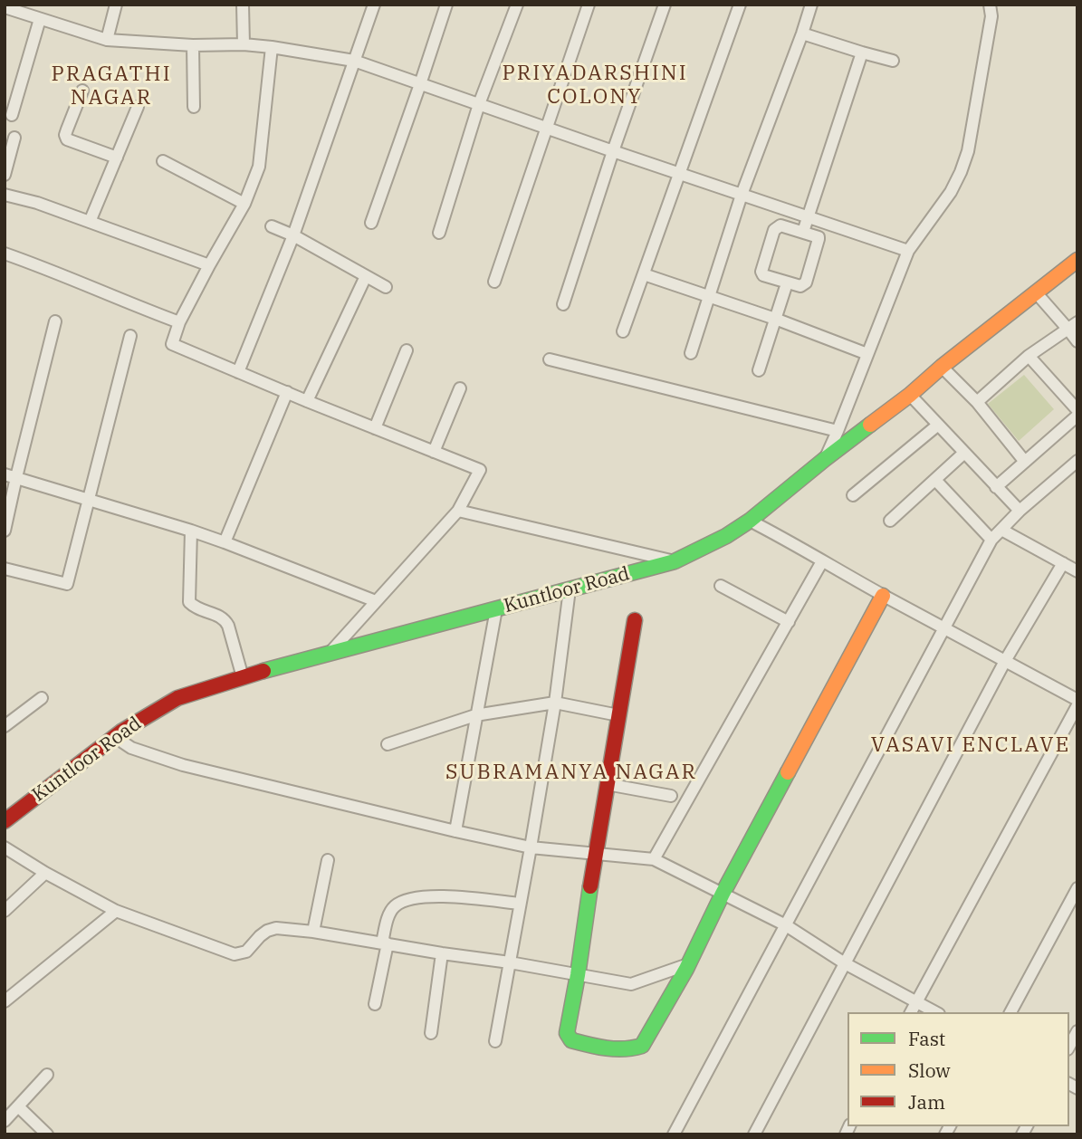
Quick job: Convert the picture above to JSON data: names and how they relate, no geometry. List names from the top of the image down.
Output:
{
  "streets": {
    "street": ["Kuntloor Road"]
  },
  "districts": [
    "PRIYADARSHINI COLONY",
    "PRAGATHI NAGAR",
    "VASAVI ENCLAVE",
    "SUBRAMANYA NAGAR"
  ],
  "legend": ["Fast", "Slow", "Jam"]
}
